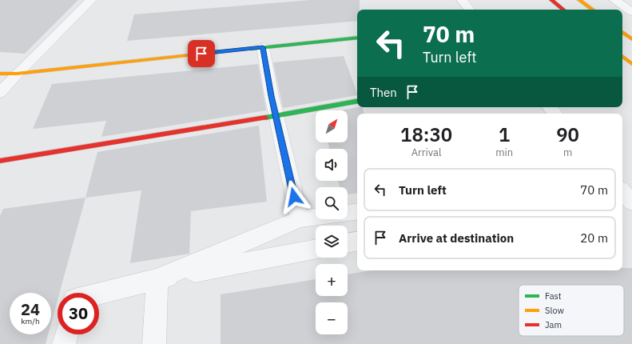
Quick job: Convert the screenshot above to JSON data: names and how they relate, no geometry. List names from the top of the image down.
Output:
{
  "legend": ["Fast", "Slow", "Jam"],
  "north": "top right",
  "page": {
    "turn": ["70 m", "Turn left"],
    "then": "Then",
    "map_buttons": ["+", "−"],
    "eta": [
      "18:30",
      "Arrival",
      "1",
      "min",
      "90",
      "m"
    ],
    "list": [
      {
        "name": "Turn left",
        "value": "70 m"
      },
      {
        "name": "Arrive at destination",
        "value": "20 m"
      }
    ],
    "speed": "24 km/h",
    "limit": "30"
  }
}
